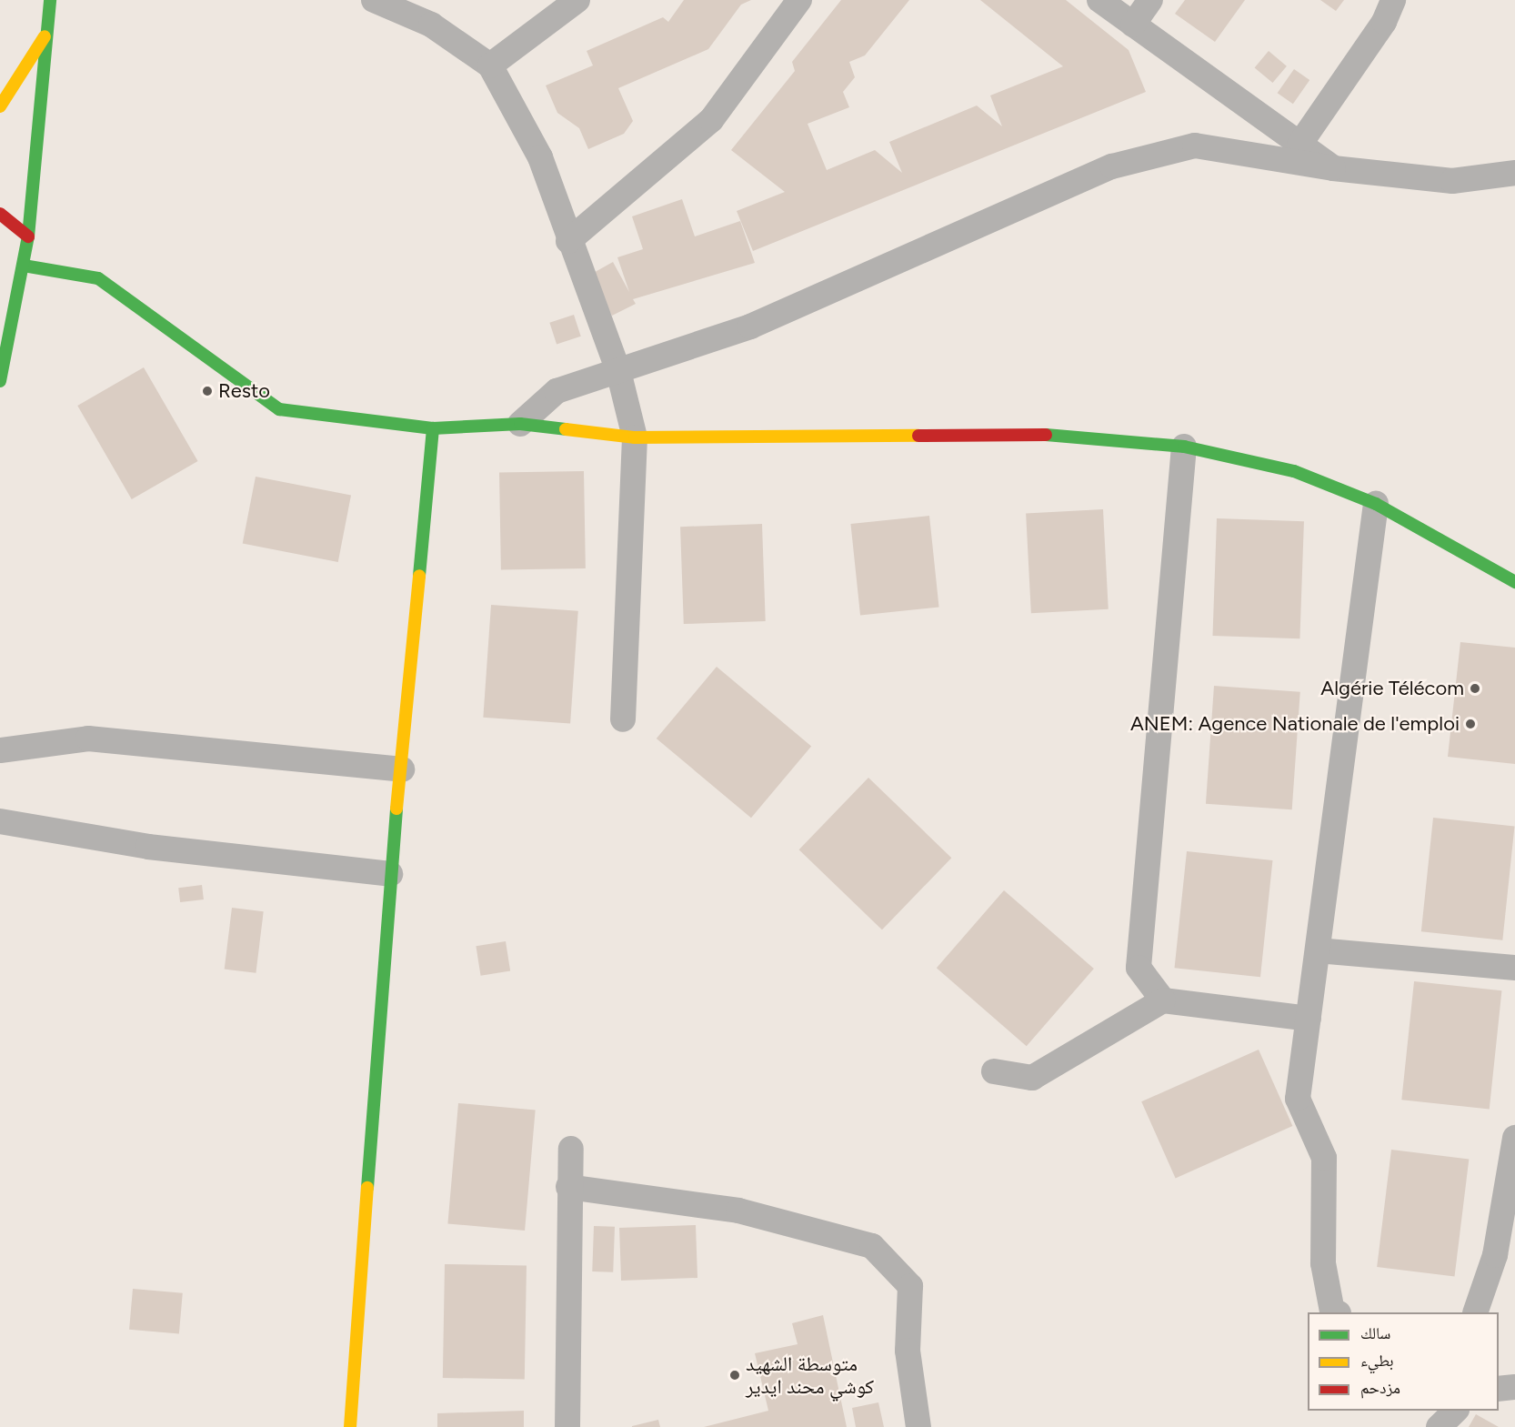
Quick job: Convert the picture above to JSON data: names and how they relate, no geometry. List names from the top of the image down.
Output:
{
  "places": [
    "Resto",
    "Algérie Télécom",
    "ANEM: Agence Nationale de l'emploi",
    "متوسطة الشهيد كوشي محند ايدير"
  ],
  "legend": ["سالك", "بطيء", "مزدحم"]
}
